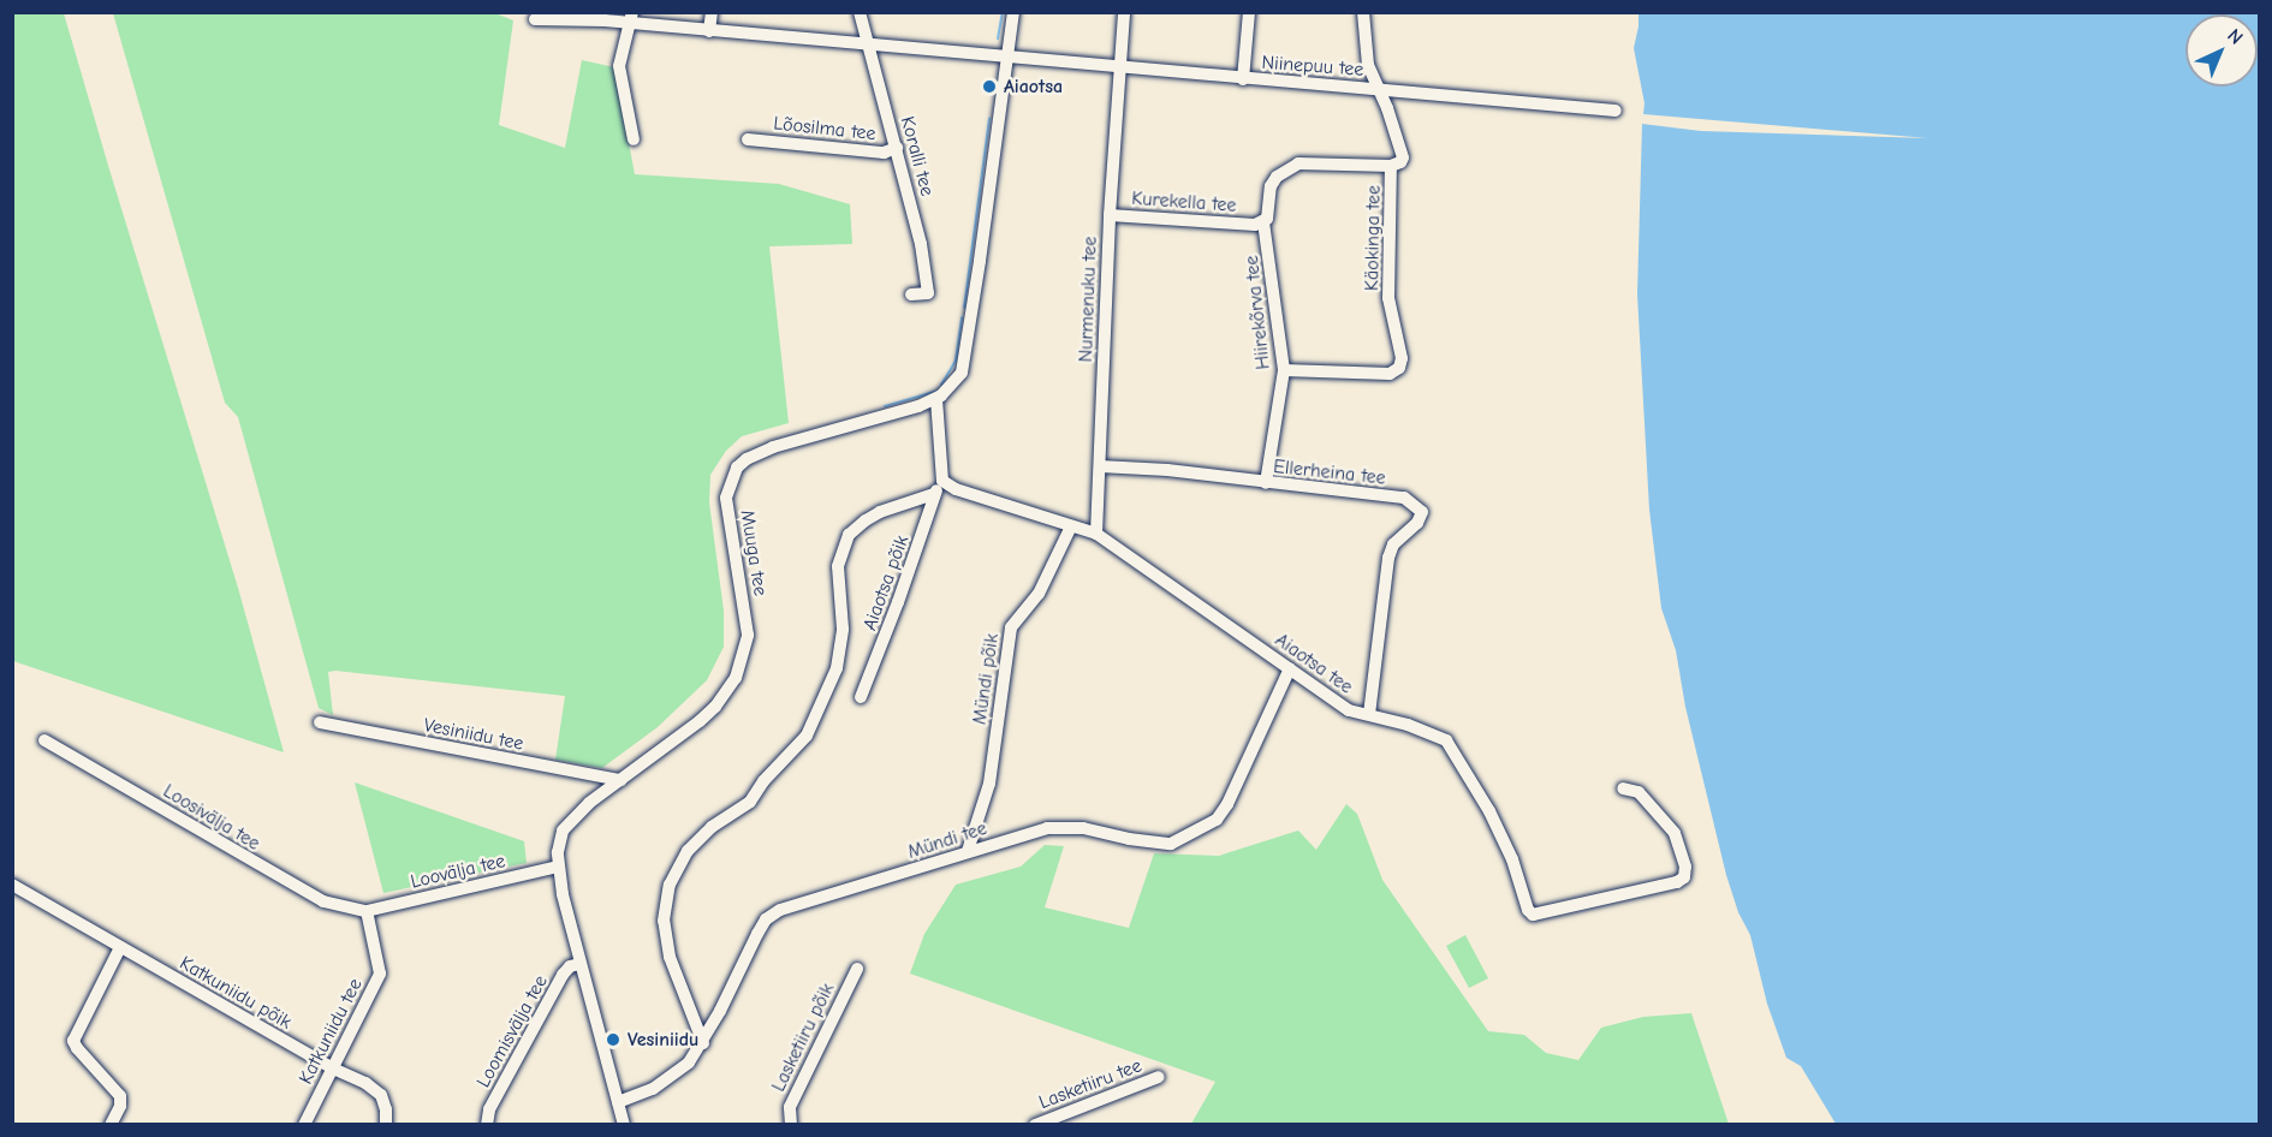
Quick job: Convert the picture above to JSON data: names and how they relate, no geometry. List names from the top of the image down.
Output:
{
  "streets": {
    "street": [
      "Niinepuu tee",
      "Lõosilma tee",
      "Koralli tee",
      "Kurekella tee",
      "Käokinga tee",
      "Nurmenuku tee",
      "Hiirekõrva tee",
      "Ellerheina tee",
      "Muuga tee",
      "Aiaotsa põik",
      "Aiaotsa tee",
      "Mündi põik",
      "Vesiniidu tee",
      "Loosivälja tee",
      "Mündi tee",
      "Loovälja tee",
      "Katkuniidu põik",
      "Katkuniidu tee",
      "Loomisvälja tee",
      "Lasketiiru põik",
      "Lasketiiru tee"
    ]
  },
  "crossings": [
    ["Niinepuu tee", "Koralli tee"],
    ["Niinepuu tee", "Käokinga tee"],
    ["Niinepuu tee", "Nurmenuku tee"],
    ["Lõosilma tee", "Koralli tee"],
    ["Kurekella tee", "Käokinga tee"],
    ["Kurekella tee", "Nurmenuku tee"],
    ["Kurekella tee", "Hiirekõrva tee"],
    ["Käokinga tee", "Hiirekõrva tee"],
    ["Nurmenuku tee", "Ellerheina tee"],
    ["Nurmenuku tee", "Aiaotsa tee"],
    ["Hiirekõrva tee", "Ellerheina tee"],
    ["Ellerheina tee", "Aiaotsa tee"],
    ["Muuga tee", "Vesiniidu tee"],
    ["Muuga tee", "Mündi tee"],
    ["Muuga tee", "Loovälja tee"],
    ["Muuga tee", "Loomisvälja tee"],
    ["Aiaotsa põik", "Aiaotsa tee"],
    ["Aiaotsa tee", "Mündi põik"],
    ["Aiaotsa tee", "Mündi tee"],
    ["Mündi põik", "Mündi tee"],
    ["Loosivälja tee", "Loovälja tee"],
    ["Loosivälja tee", "Katkuniidu tee"],
    ["Loovälja tee", "Katkuniidu tee"],
    ["Katkuniidu põik", "Katkuniidu tee"]
  ],
  "places": ["Aiaotsa", "Vesiniidu"],
  "north": "top right"
}
